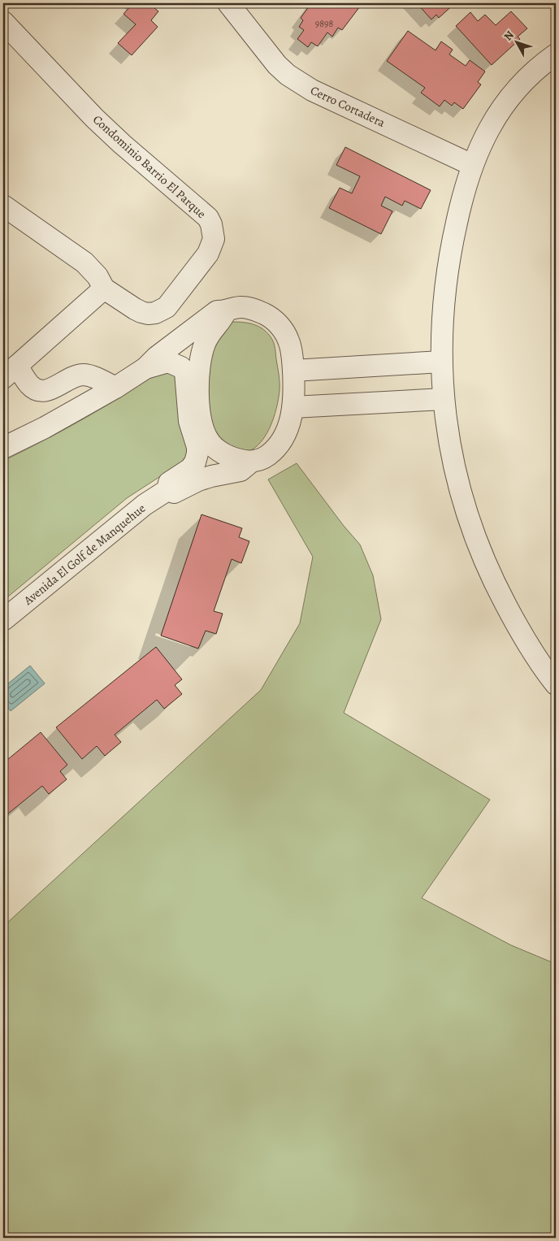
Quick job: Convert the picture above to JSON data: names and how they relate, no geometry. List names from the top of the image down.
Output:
{
  "streets": {
    "street": ["Cerro Cortadera", "Condominio Barrio El Parque", "Avenida El Golf de Manquehue"]
  },
  "house_numbers": ["9898"],
  "north": "top left"
}
